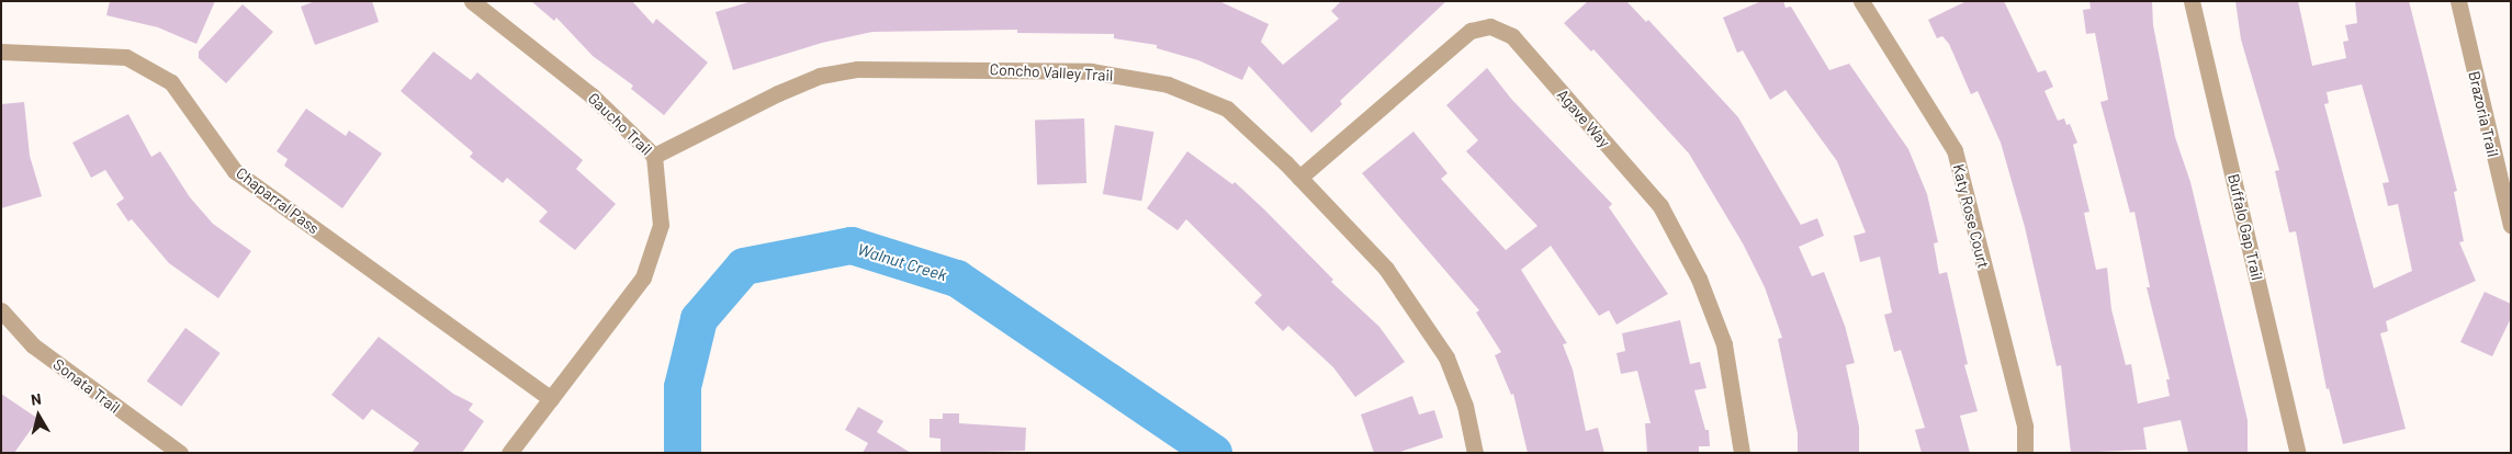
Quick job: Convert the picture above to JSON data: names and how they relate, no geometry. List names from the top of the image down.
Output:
{
  "streets": {
    "street": [
      "Concho Valley Trail",
      "Brazoria Trail",
      "Agave Way",
      "Gaucho Trail",
      "Chaparral Pass",
      "Katy Rose Court",
      "Buffalo Gap Trail",
      "Sonata Trail"
    ]
  },
  "crossings": [
    ["Concho Valley Trail", "Agave Way"],
    ["Concho Valley Trail", "Gaucho Trail"],
    ["Gaucho Trail", "Chaparral Pass"]
  ],
  "water": ["Walnut Creek"],
  "north": "top"
}
